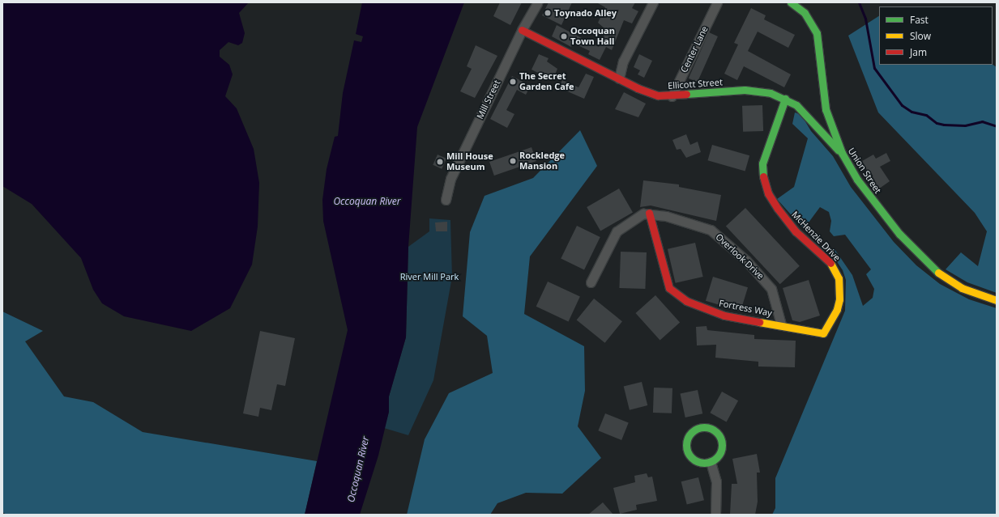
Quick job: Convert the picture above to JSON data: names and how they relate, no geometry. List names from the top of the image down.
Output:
{
  "streets": {
    "street": [
      "Center Lane",
      "Ellicott Street",
      "Mill Street",
      "Union Street",
      "McHenzie Drive",
      "Overlook Drive",
      "Fortress Way"
    ]
  },
  "crossings": [
    ["Center Lane", "Ellicott Street"],
    ["Ellicott Street", "Mill Street"],
    ["Ellicott Street", "Union Street"],
    ["Ellicott Street", "McHenzie Drive"],
    ["McHenzie Drive", "Fortress Way"],
    ["Overlook Drive", "Fortress Way"]
  ],
  "water": ["Occoquan River"],
  "parks": ["River Mill Park"],
  "places": [
    "Toynado Alley",
    "Occoquan Town Hall",
    "The Secret Garden Cafe",
    "Rockledge Mansion",
    "Mill House Museum"
  ],
  "legend": ["Fast", "Slow", "Jam"]
}
